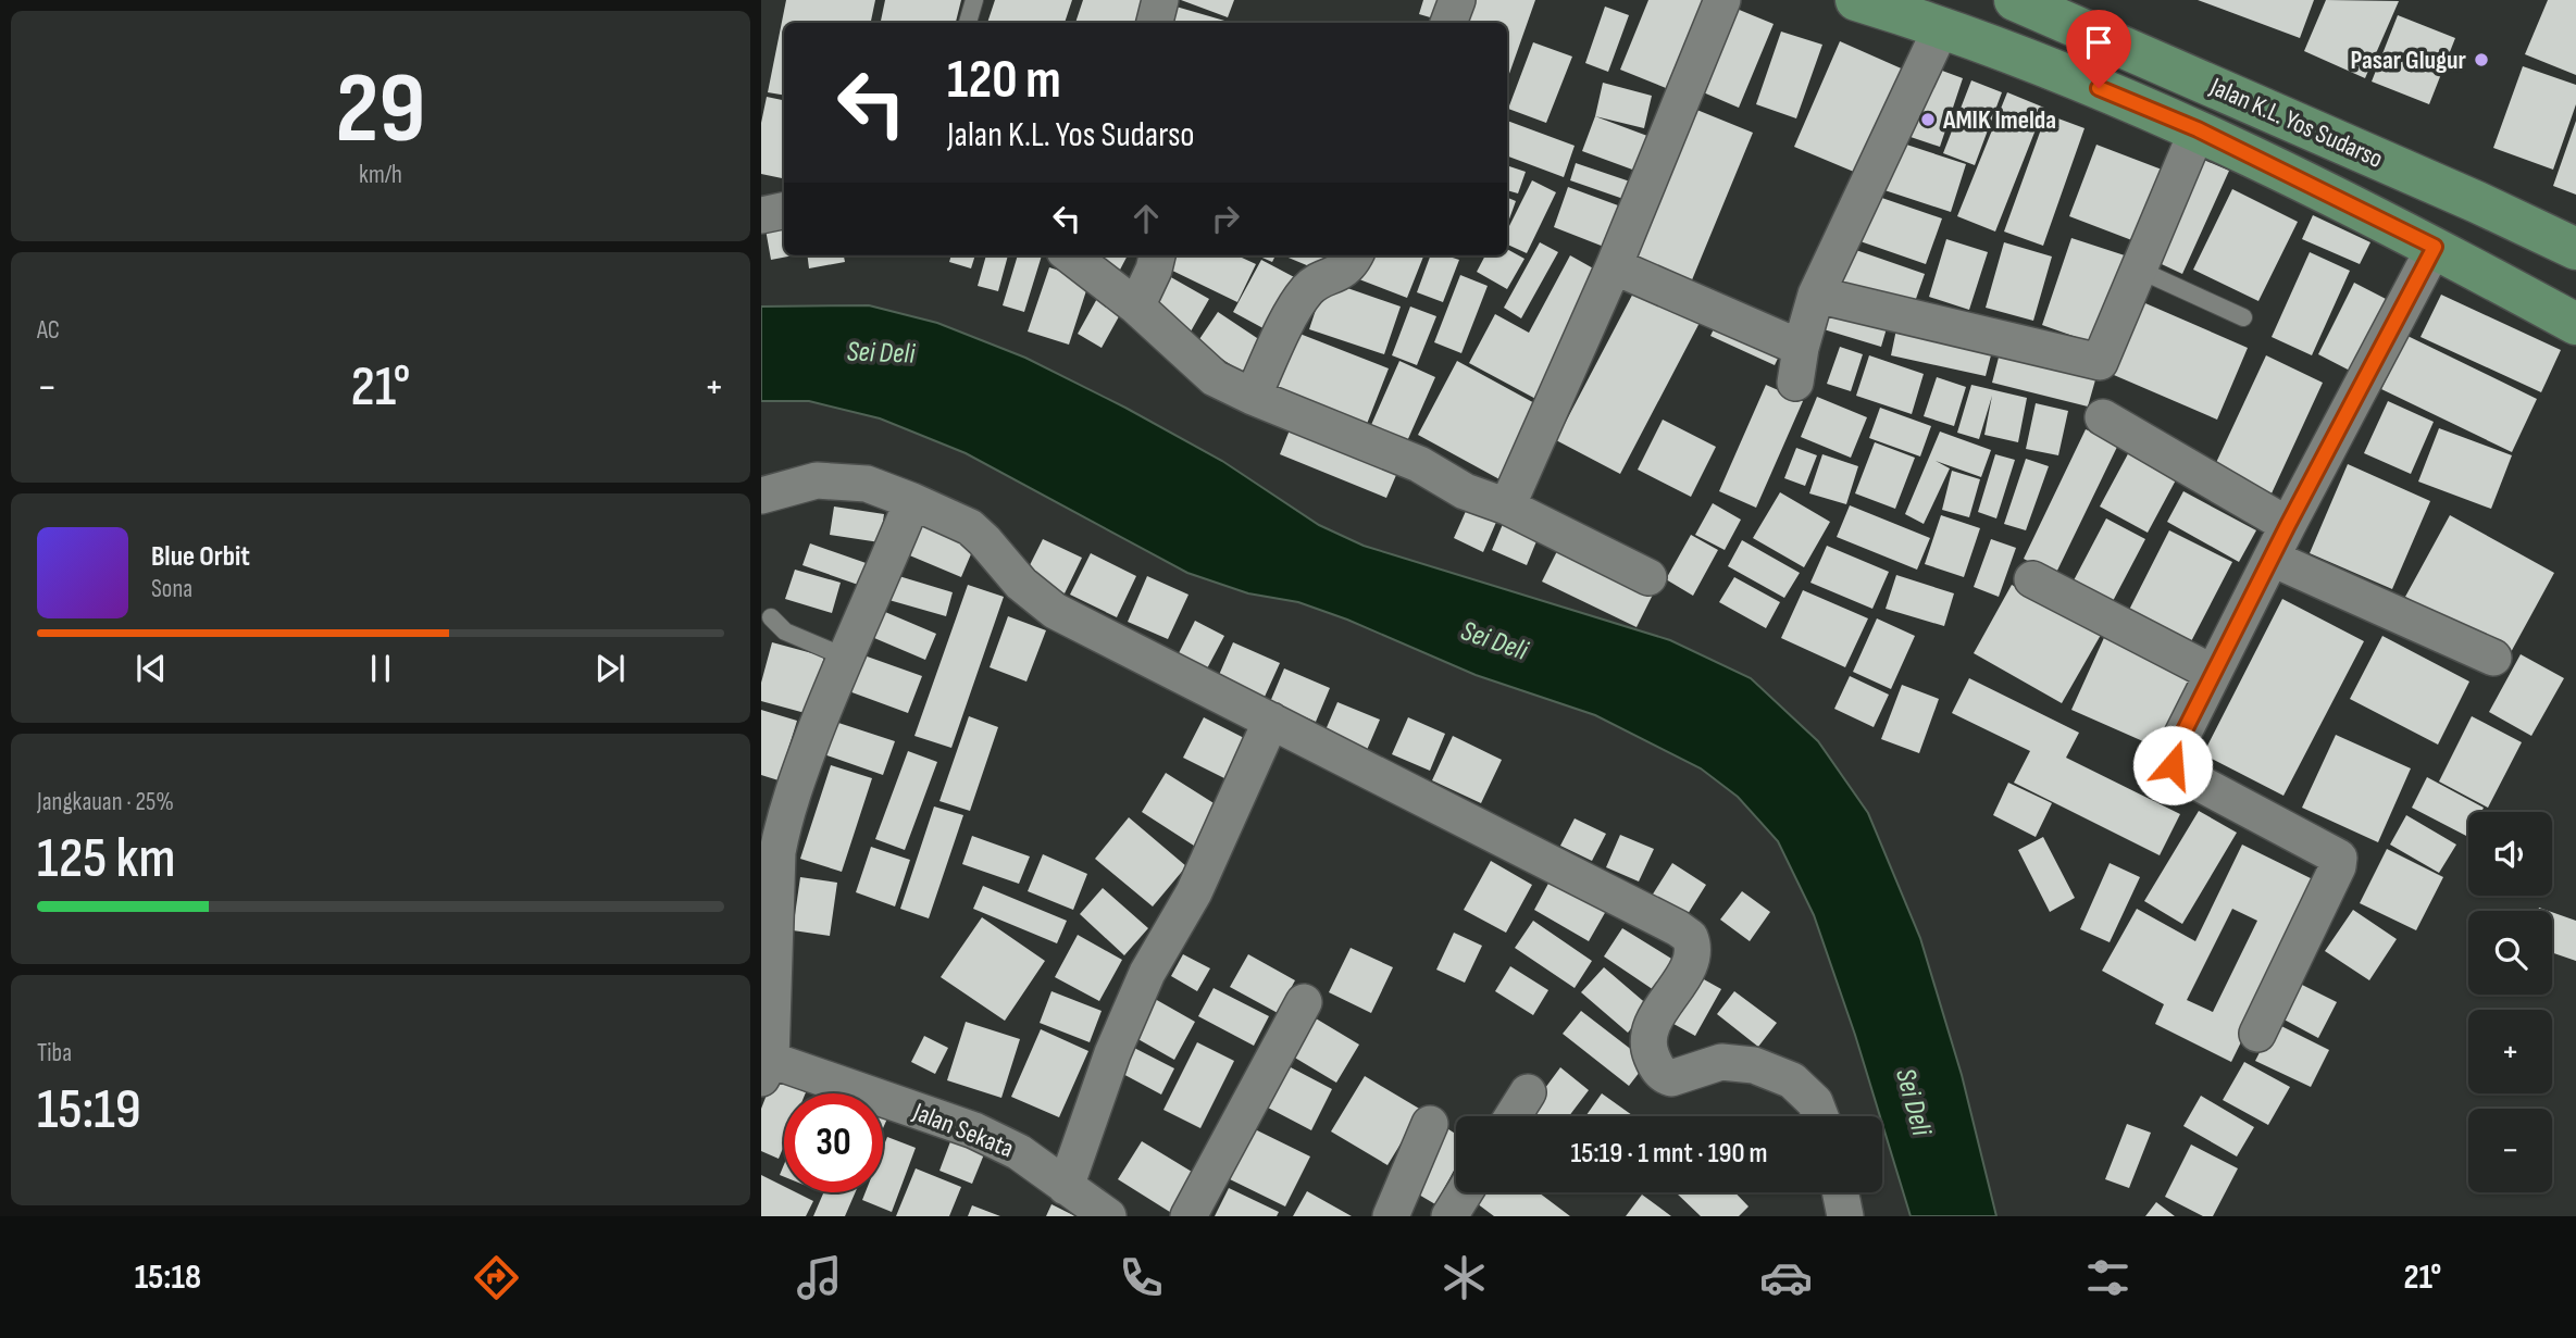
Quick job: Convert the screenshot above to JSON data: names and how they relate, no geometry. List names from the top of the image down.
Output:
{
  "streets": {
    "main road": ["Jalan K.L. Yos Sudarso"],
    "street": ["Jalan Sekata"]
  },
  "water": ["Sei Deli"],
  "places": ["Pasar Glugur", "AMIK Imelda"],
  "page": {
    "tile": [
      ["29", "km/h"],
      "AC",
      ["Jangkauan · 25%", "125 km"],
      ["Tiba", "15:19"]
    ],
    "turn": ["120 m", "Jalan K.L. Yos Sudarso"],
    "heat": ["−", "21°", "+"],
    "song": ["Blue Orbit", "Sona"],
    "map_buttons": ["+", "−"],
    "limit": "30",
    "trip": "15:19 · 1 mnt · 190 m",
    "tabs": ["15:18", "21°"]
  }
}
